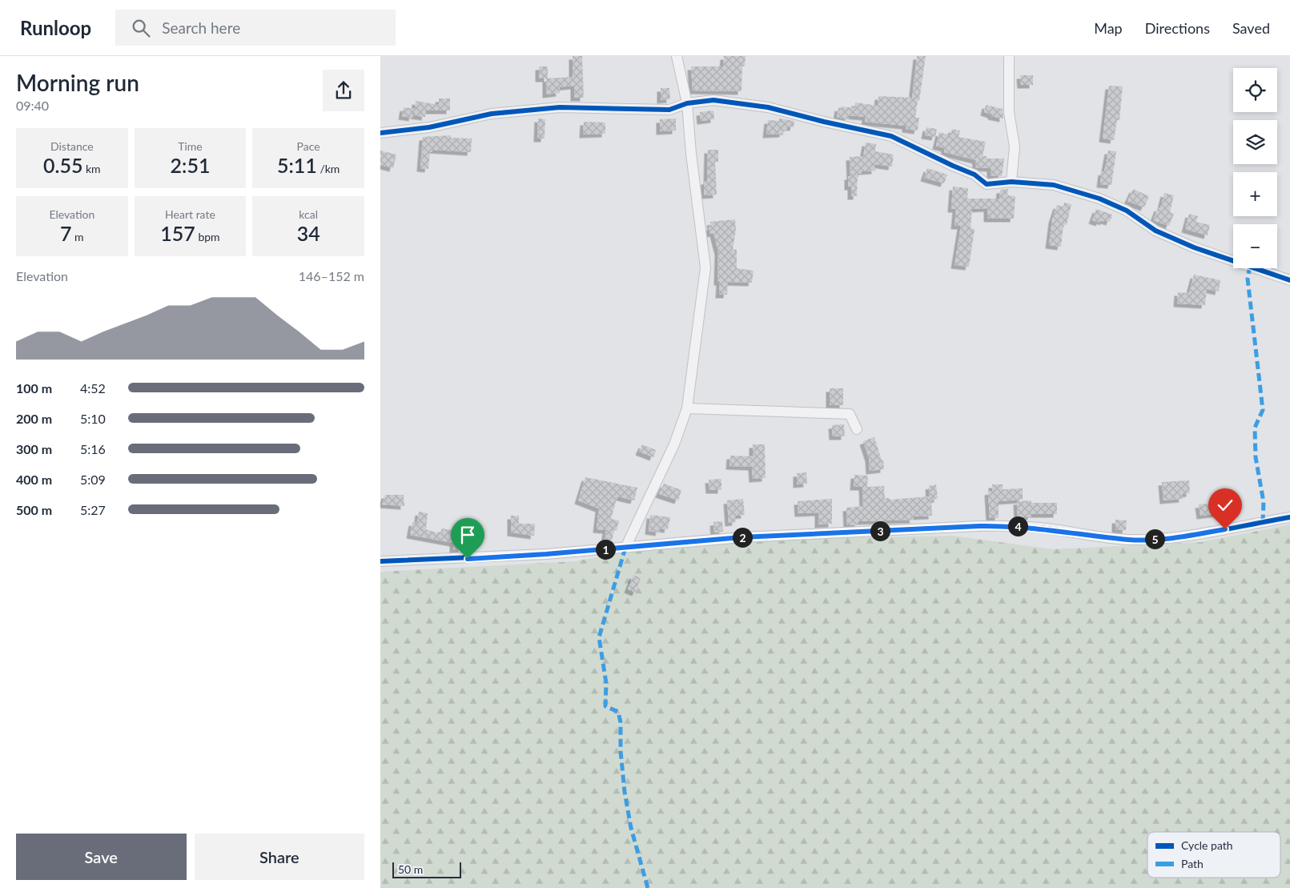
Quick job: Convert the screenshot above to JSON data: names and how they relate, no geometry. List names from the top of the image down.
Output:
{
  "legend": ["Cycle path", "Path"],
  "scale_bar": "50 m",
  "page": {
    "header": "Runloop",
    "search": "Search here",
    "nav": ["Map", "Directions", "Saved"],
    "heading": ["Morning run", "09:40"],
    "map_buttons": ["+", "−"],
    "stats": [
      ["Distance", "0.55 km"],
      ["Time", "2:51"],
      ["Pace", "5:11 /km"],
      ["Elevation", "7 m"],
      ["Heart rate", "157 bpm"],
      ["kcal", "34"]
    ],
    "chart": ["Elevation", "146–152 m"],
    "list": [
      {
        "name": "100 m",
        "note": "4:52"
      },
      {
        "name": "200 m",
        "note": "5:10"
      },
      {
        "name": "300 m",
        "note": "5:16"
      },
      {
        "name": "400 m",
        "note": "5:09"
      },
      {
        "name": "500 m",
        "note": "5:27"
      }
    ],
    "pins": [
      "4",
      "3",
      "2",
      "5",
      "1"
    ],
    "buttons": ["Save", "Share"],
    "scale": "50 m"
  }
}
